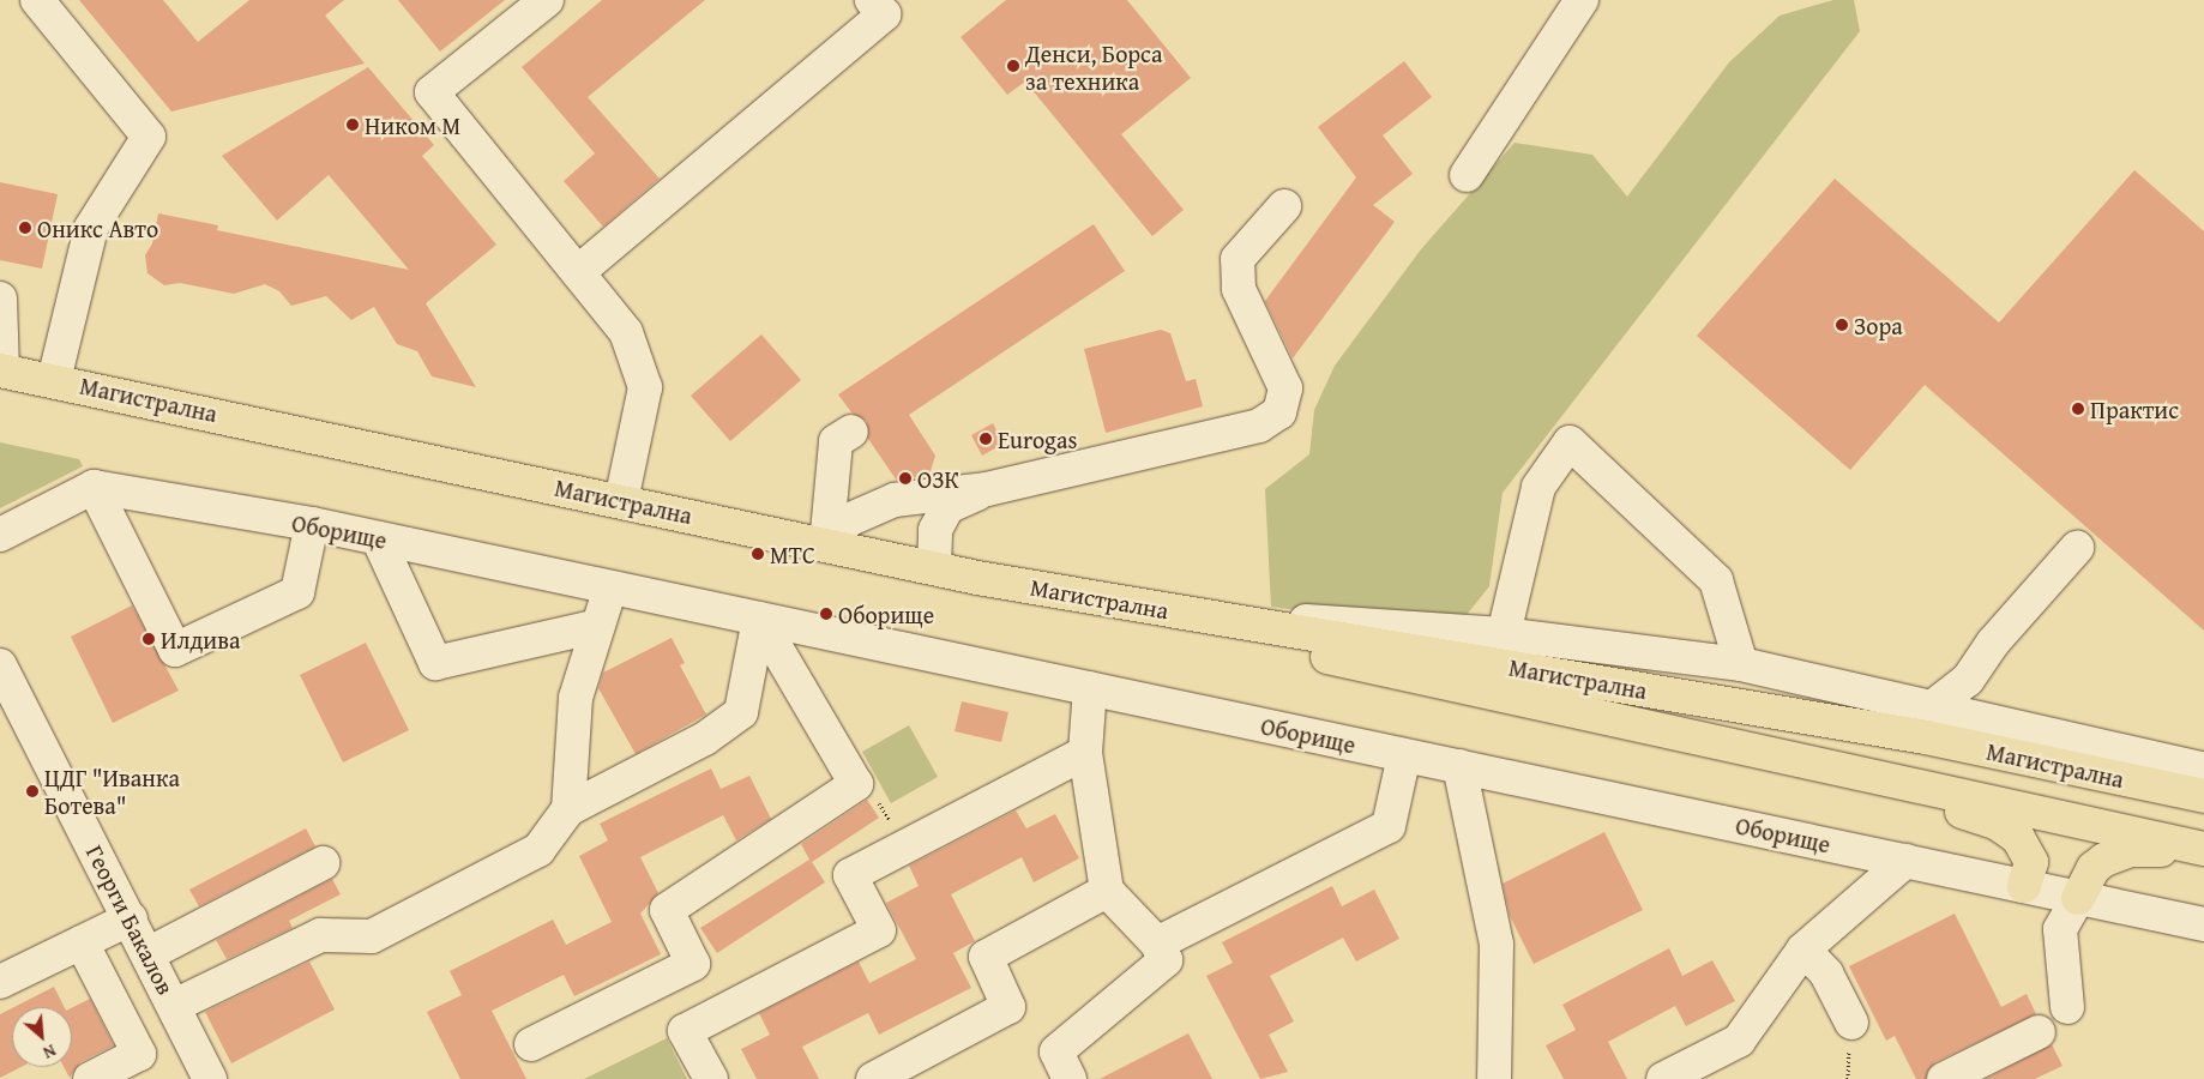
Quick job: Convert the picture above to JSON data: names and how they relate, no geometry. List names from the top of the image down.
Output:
{
  "streets": {
    "main road": ["Магистрална"],
    "street": ["Оборище", "Георги Бакалов"]
  },
  "places": [
    "Денси, Борса за техника",
    "Ником М",
    "Оникс Авто",
    "Зора",
    "Практис",
    "Eurogas",
    "ОЗК",
    "МТС",
    "Оборище",
    "Илдива",
    "ЦДГ \"Иванка Ботева\""
  ],
  "north": "bottom right"
}
